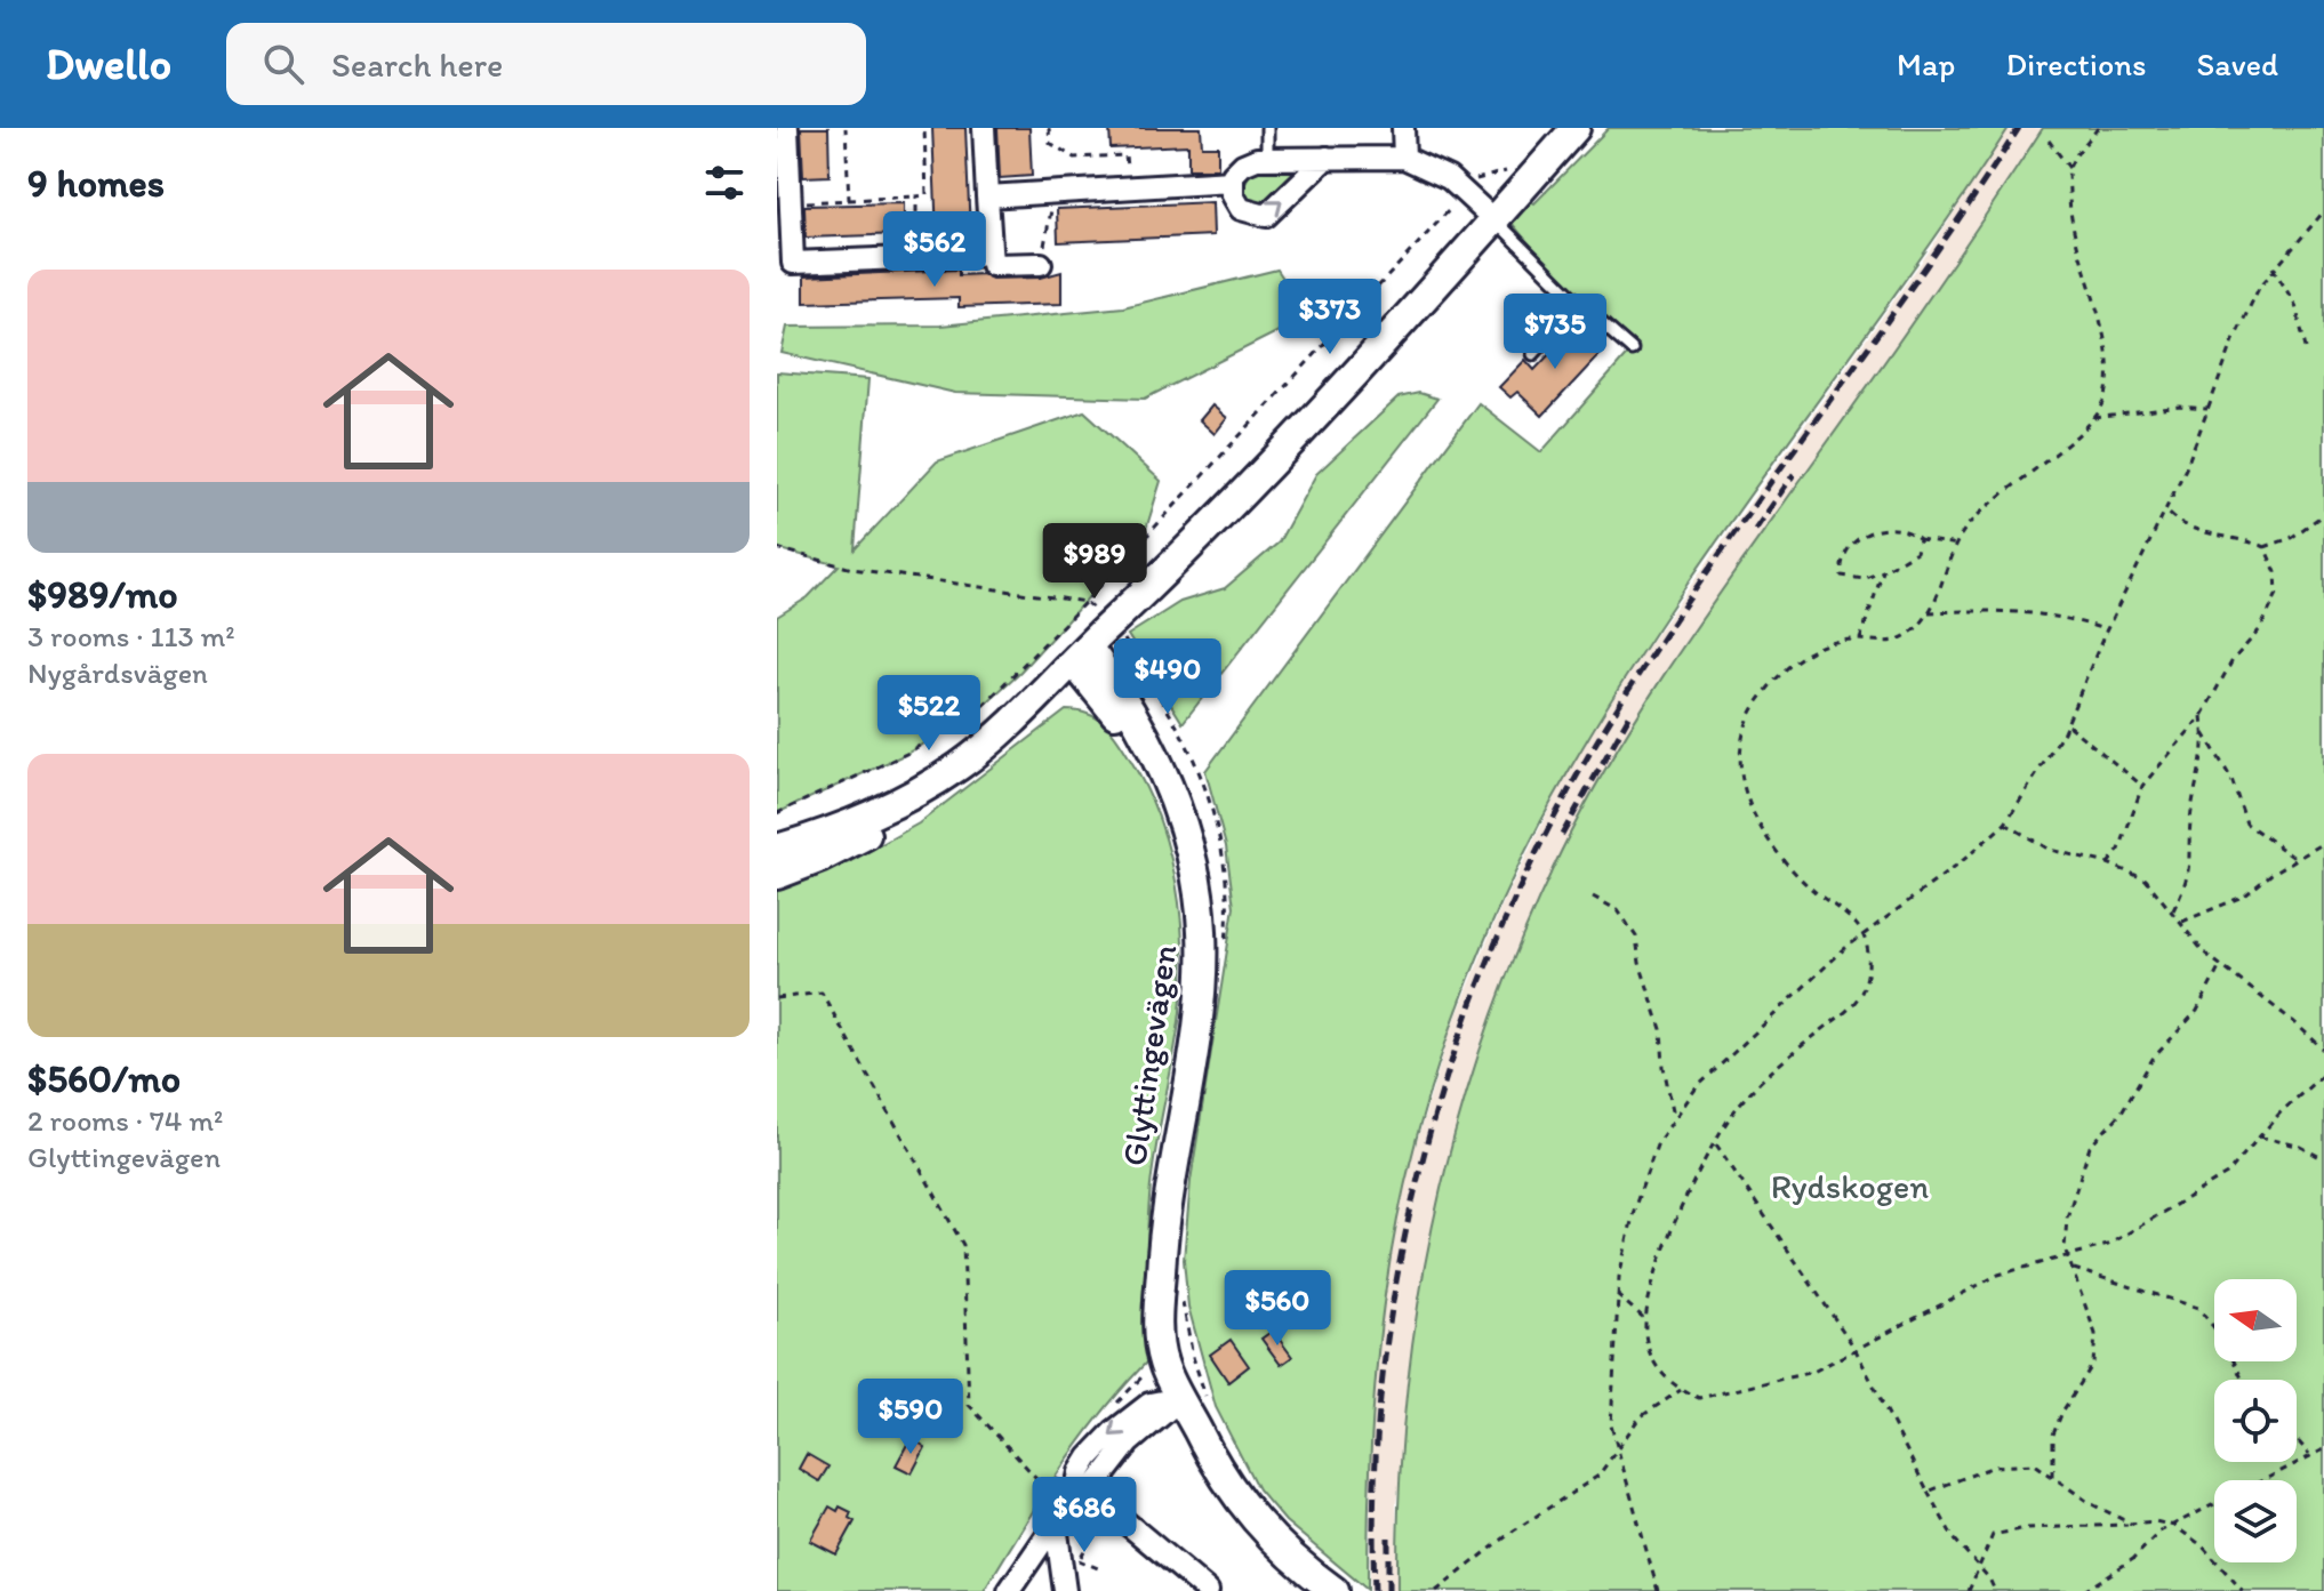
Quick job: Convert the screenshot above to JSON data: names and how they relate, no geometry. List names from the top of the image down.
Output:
{
  "streets": {
    "street": ["Glyttingevägen"]
  },
  "parks": ["Rydskogen"],
  "north": "left",
  "page": {
    "header": "Dwello",
    "search": "Search here",
    "nav": ["Map", "Directions", "Saved"],
    "heading": "9 homes",
    "price": [
      "$562",
      "$373",
      "$735",
      "$989",
      "$490",
      "$522",
      "$560",
      "$590",
      "$686"
    ],
    "list": [
      {
        "name": "$989/mo",
        "note": "3 rooms · 113 m² · Nygårdsvägen"
      },
      {
        "name": "$560/mo",
        "note": "2 rooms · 74 m² · Glyttingevägen"
      }
    ]
  }
}
